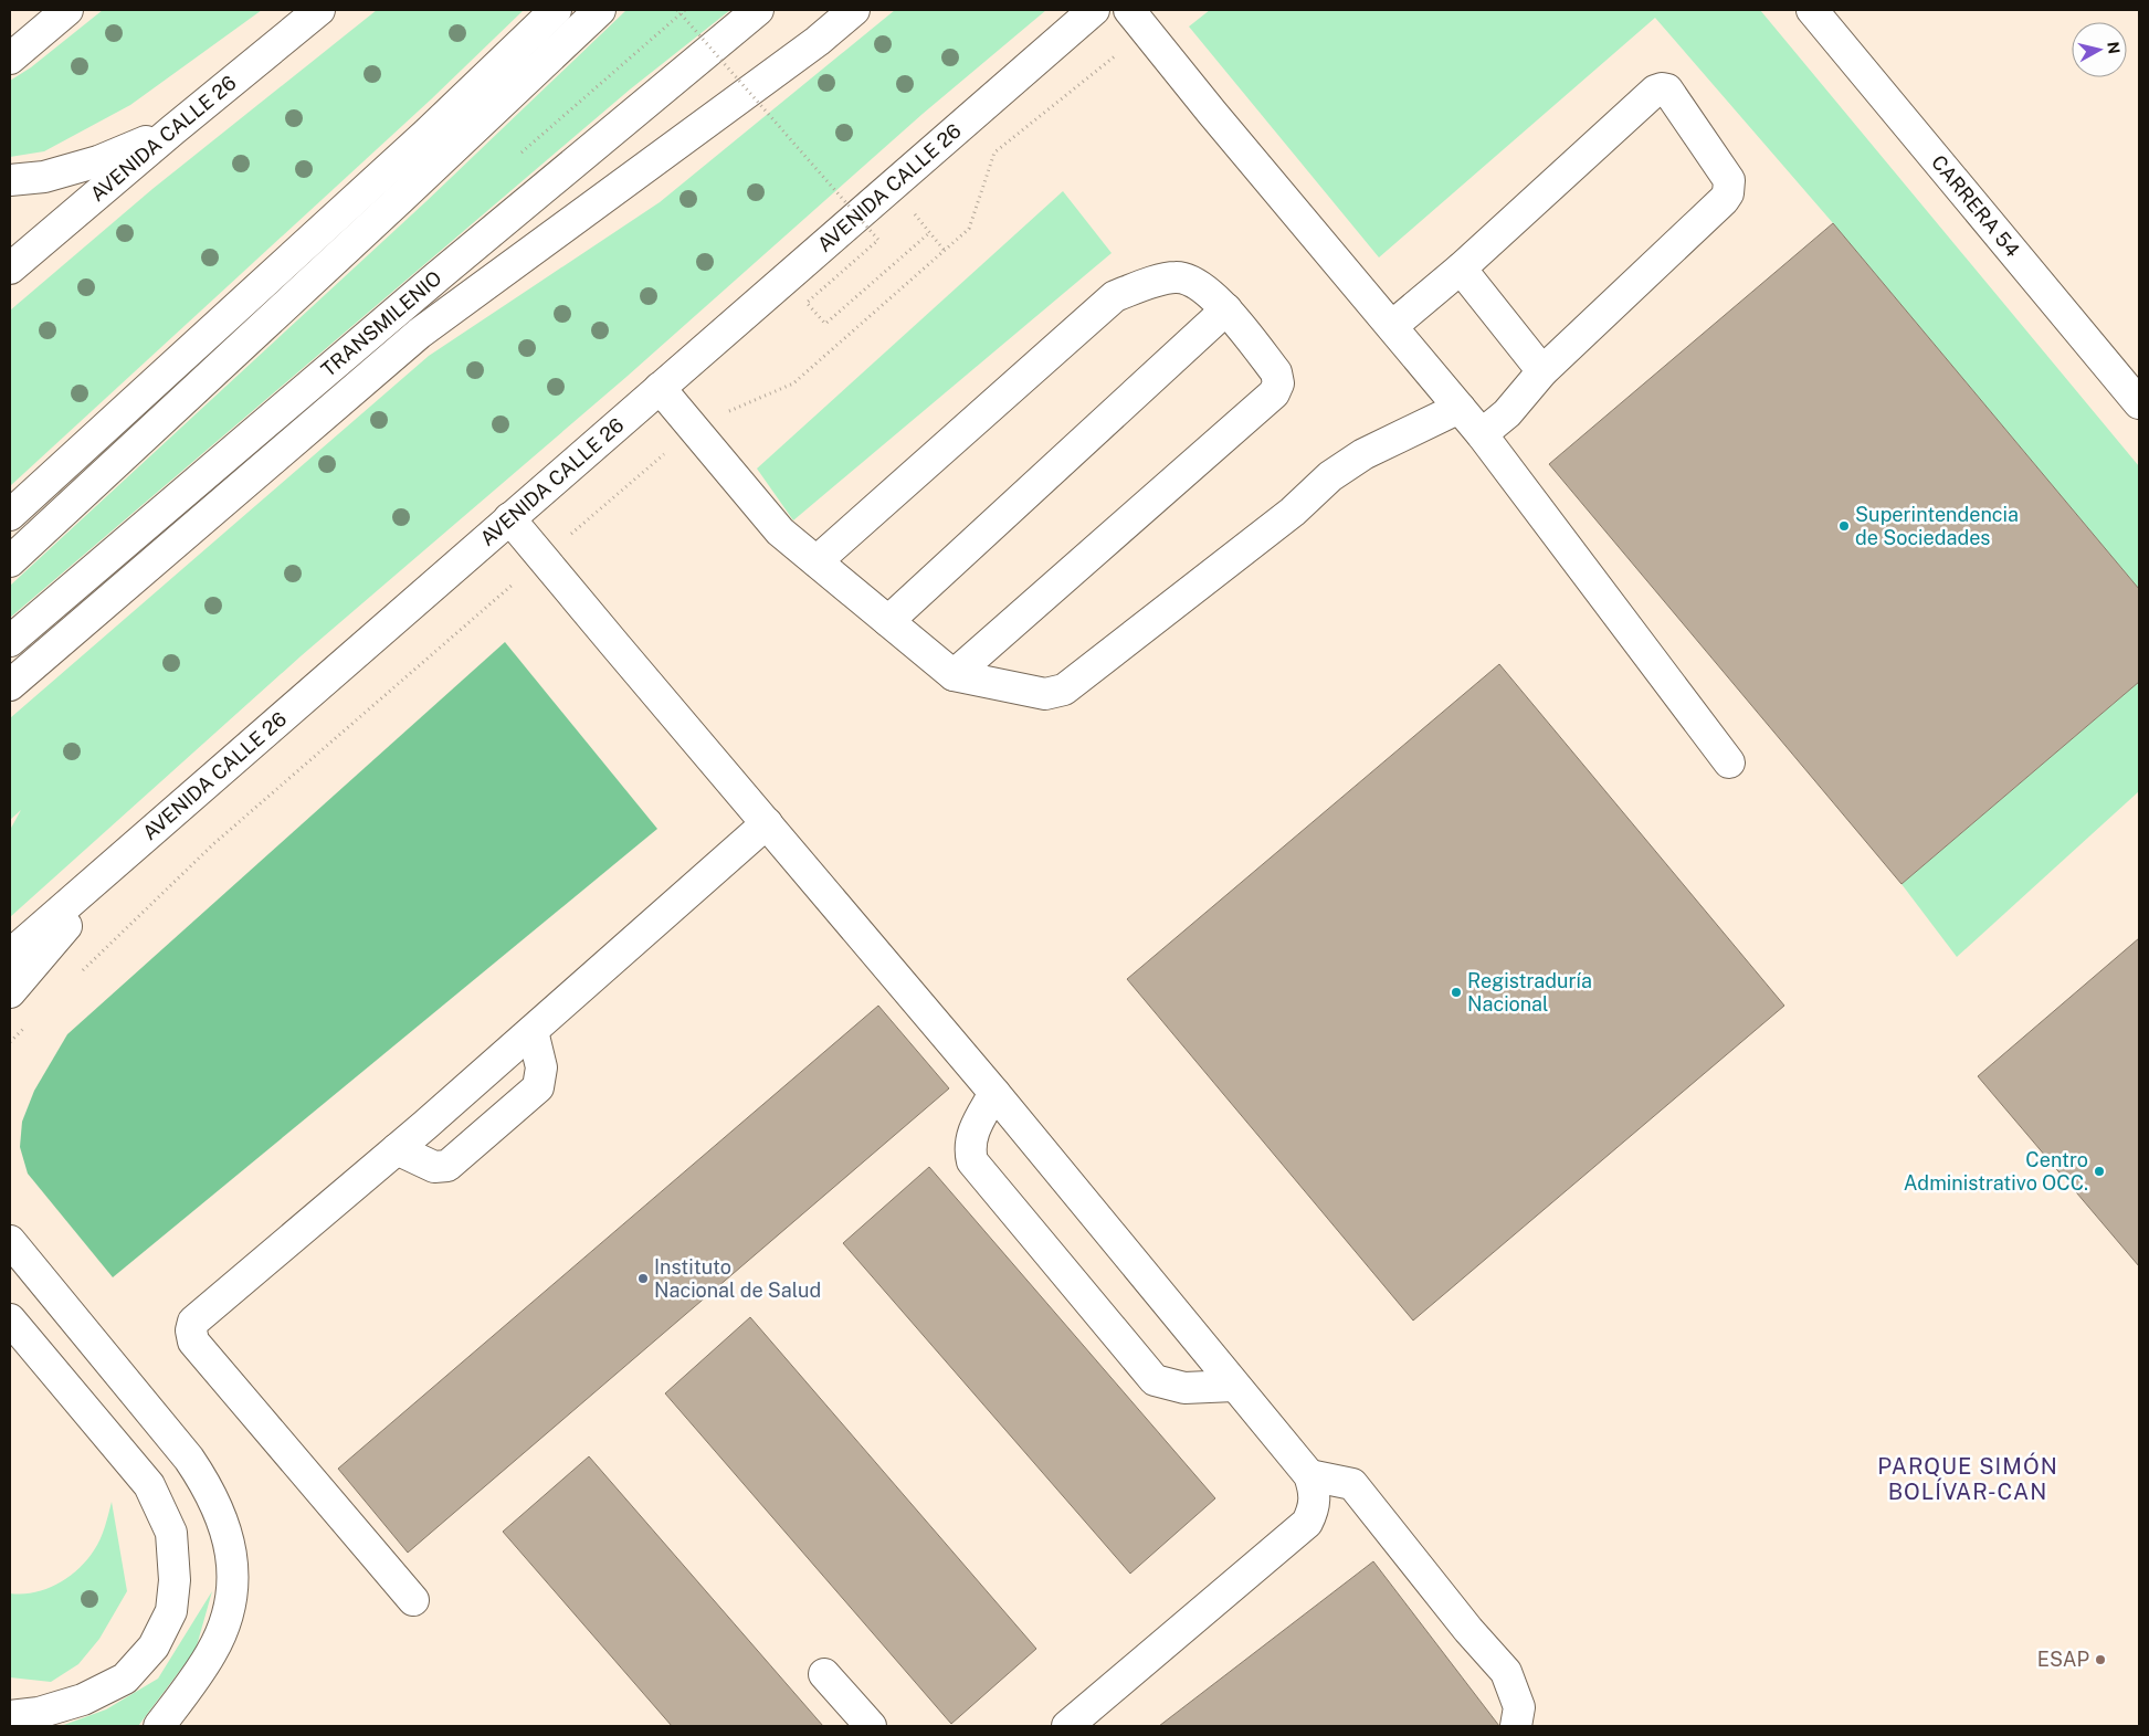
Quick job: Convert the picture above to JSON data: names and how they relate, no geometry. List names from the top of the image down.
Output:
{
  "streets": {
    "main road": ["AVENIDA CALLE 26", "CARRERA 54", "TRANSMILENIO"]
  },
  "districts": ["PARQUE SIMÓN BOLÍVAR-CAN"],
  "places": [
    "Superintendencia de Sociedades",
    "Registraduría Nacional",
    "Centro Administrativo OCC.",
    "Instituto Nacional de Salud",
    "ESAP"
  ],
  "north": "right"
}
